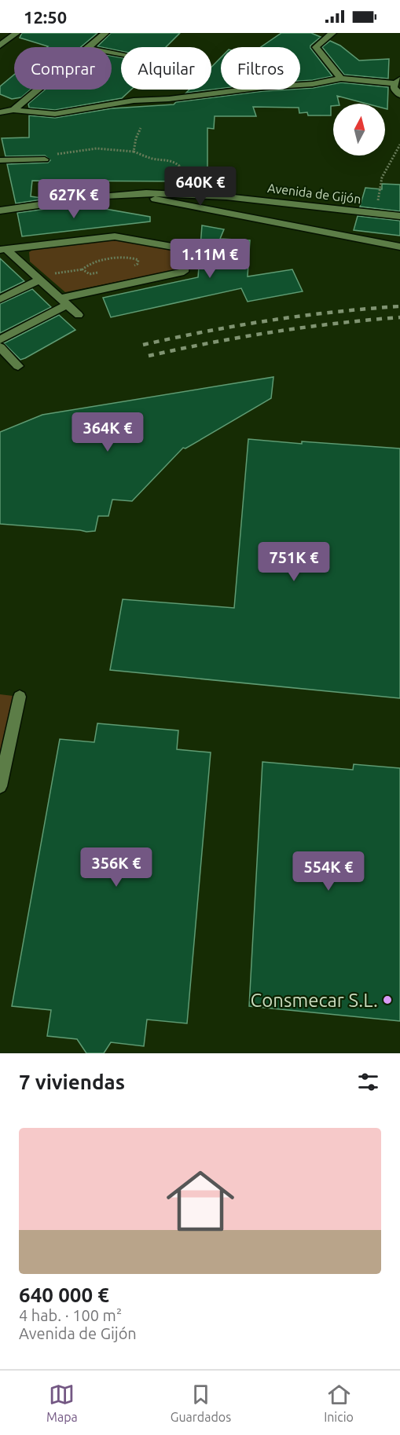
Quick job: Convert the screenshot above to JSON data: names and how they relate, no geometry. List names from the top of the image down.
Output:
{
  "streets": {
    "street": ["Avenida de Gijón"]
  },
  "places": ["Consmecar S.L."],
  "north": "top",
  "page": {
    "status": "12:50",
    "chip": ["Comprar", "Alquilar", "Filtros"],
    "price": [
      "640K €",
      "627K €",
      "1.11M €",
      "364K €",
      "751K €",
      "356K €",
      "554K €"
    ],
    "heading": "7 viviendas",
    "list": [
      {
        "name": "640 000 €",
        "note": "4 hab. · 100 m² · Avenida de Gijón"
      }
    ],
    "tabs": ["Mapa", "Guardados", "Inicio"]
  }
}
